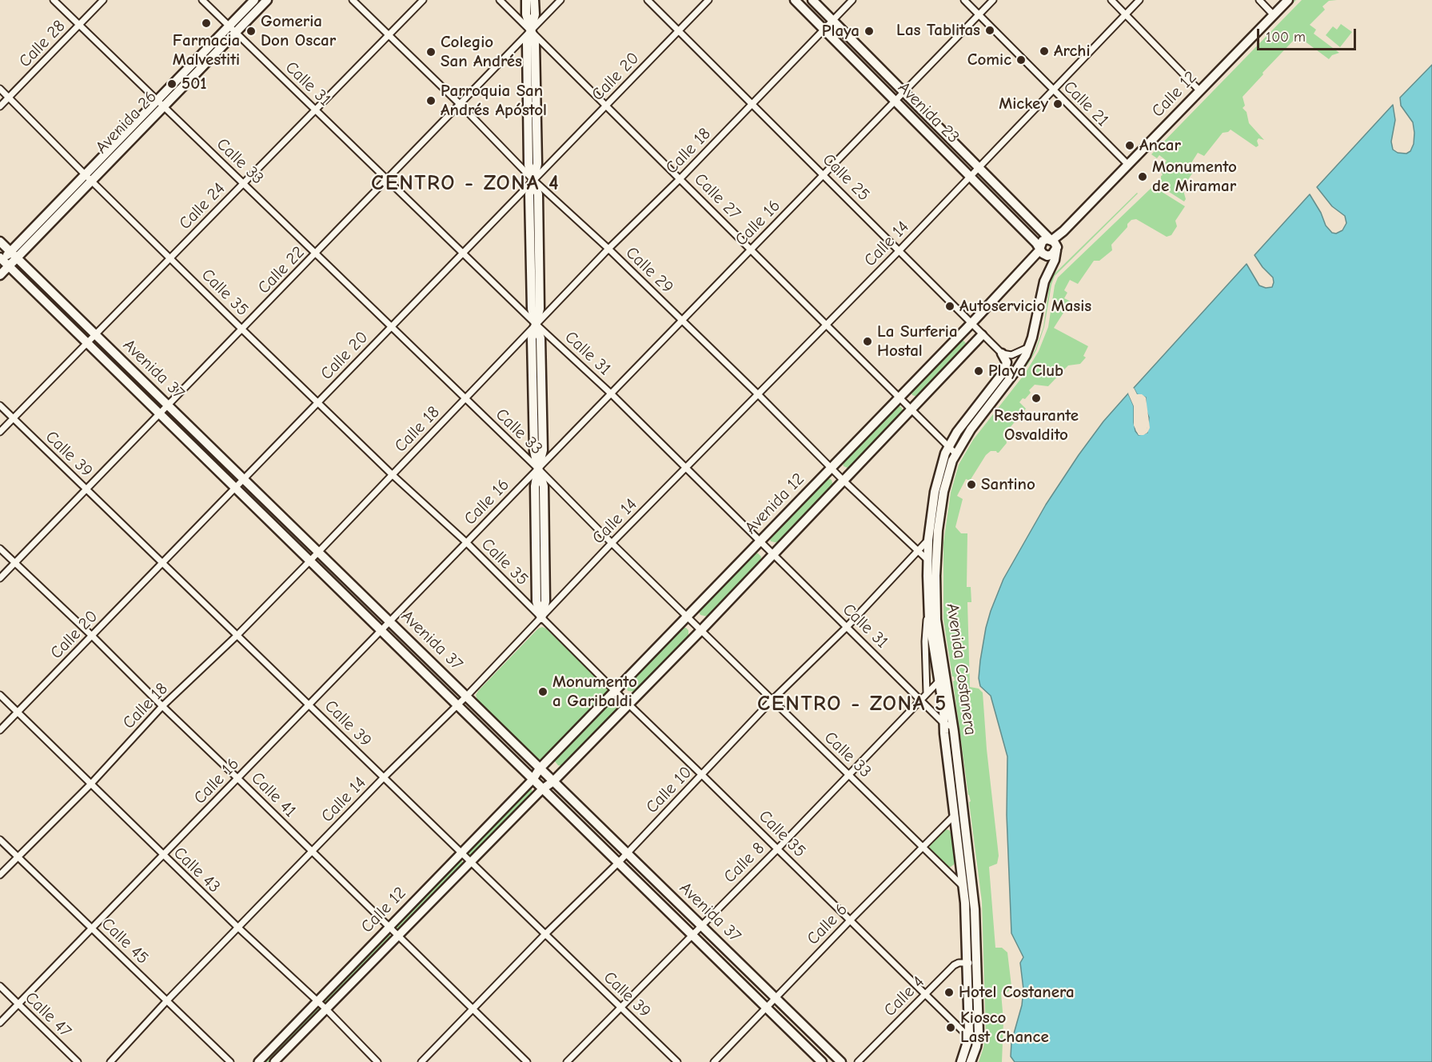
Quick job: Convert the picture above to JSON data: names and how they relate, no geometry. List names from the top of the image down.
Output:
{
  "streets": {
    "main road": [
      "Calle 12",
      "Avenida 23",
      "Avenida 26",
      "Avenida 37",
      "Avenida 12",
      "Avenida Costanera"
    ],
    "street": [
      "Calle 28",
      "Calle 20",
      "Calle 31",
      "Calle 21",
      "Calle 18",
      "Calle 33",
      "Calle 25",
      "Calle 27",
      "Calle 24",
      "Calle 16",
      "Calle 14",
      "Calle 22",
      "Calle 29",
      "Calle 35",
      "Calle 39",
      "Calle 10",
      "Calle 41",
      "Calle 8",
      "Calle 43",
      "Calle 6",
      "Calle 45",
      "Calle 4",
      "Calle 47"
    ]
  },
  "crossings": [
    ["Calle 28", "Calle 33"],
    ["Calle 28", "Calle 35"],
    ["Calle 20", "Calle 31"],
    ["Calle 20", "Calle 33"],
    ["Calle 20", "Calle 25"],
    ["Calle 20", "Calle 27"],
    ["Calle 20", "Calle 29"],
    ["Calle 20", "Calle 35"],
    ["Calle 20", "Avenida 37"],
    ["Calle 20", "Calle 39"],
    ["Calle 20", "Calle 41"],
    ["Calle 20", "Calle 43"],
    ["Calle 31", "Avenida 26"],
    ["Calle 31", "Calle 18"],
    ["Calle 31", "Calle 24"],
    ["Calle 31", "Calle 16"],
    ["Calle 31", "Calle 14"],
    ["Calle 31", "Calle 22"],
    ["Calle 31", "Avenida 12"],
    ["Calle 31", "Avenida Costanera"],
    ["Calle 31", "Calle 10"],
    ["Calle 31", "Calle 8"],
    ["Calle 12", "Calle 21"],
    ["Calle 12", "Avenida 23"],
    ["Calle 12", "Avenida 37"],
    ["Calle 12", "Calle 39"],
    ["Calle 12", "Avenida 12"],
    ["Calle 12", "Avenida Costanera"],
    ["Calle 12", "Calle 41"],
    ["Calle 12", "Calle 43"],
    ["Calle 21", "Calle 16"],
    ["Calle 21", "Calle 14"],
    ["Avenida 23", "Calle 18"],
    ["Avenida 23", "Calle 16"],
    ["Avenida 23", "Calle 14"],
    ["Avenida 23", "Avenida 12"],
    ["Avenida 23", "Avenida Costanera"],
    ["Avenida 26", "Calle 33"],
    ["Avenida 26", "Calle 35"],
    ["Avenida 26", "Avenida 37"],
    ["Calle 18", "Calle 33"],
    ["Calle 18", "Calle 25"],
    ["Calle 18", "Calle 27"],
    ["Calle 18", "Calle 29"],
    ["Calle 18", "Calle 35"],
    ["Calle 18", "Avenida 37"],
    ["Calle 18", "Calle 39"],
    ["Calle 18", "Calle 41"],
    ["Calle 18", "Calle 43"],
    ["Calle 18", "Calle 45"],
    ["Calle 33", "Calle 24"],
    ["Calle 33", "Calle 16"],
    ["Calle 33", "Calle 14"],
    ["Calle 33", "Calle 22"],
    ["Calle 33", "Avenida 12"],
    ["Calle 33", "Avenida Costanera"],
    ["Calle 33", "Calle 10"],
    ["Calle 33", "Calle 8"],
    ["Calle 33", "Calle 6"],
    ["Calle 25", "Calle 16"],
    ["Calle 25", "Calle 14"],
    ["Calle 25", "Avenida 12"],
    ["Calle 25", "Avenida Costanera"],
    ["Calle 27", "Calle 16"],
    ["Calle 27", "Calle 14"],
    ["Calle 27", "Calle 22"],
    ["Calle 27", "Avenida 12"],
    ["Calle 27", "Avenida Costanera"],
    ["Calle 24", "Calle 29"],
    ["Calle 24", "Calle 35"],
    ["Calle 24", "Avenida 37"],
    ["Calle 24", "Calle 39"],
    ["Calle 16", "Calle 29"],
    ["Calle 16", "Calle 35"],
    ["Calle 16", "Avenida 37"],
    ["Calle 16", "Calle 39"],
    ["Calle 16", "Calle 41"],
    ["Calle 16", "Calle 43"],
    ["Calle 16", "Calle 45"],
    ["Calle 16", "Calle 47"],
    ["Calle 14", "Calle 29"],
    ["Calle 14", "Calle 35"],
    ["Calle 14", "Avenida 37"],
    ["Calle 14", "Calle 39"],
    ["Calle 14", "Calle 41"],
    ["Calle 14", "Calle 43"],
    ["Calle 14", "Calle 45"],
    ["Calle 22", "Calle 29"],
    ["Calle 22", "Calle 35"],
    ["Calle 22", "Avenida 37"],
    ["Calle 22", "Calle 39"],
    ["Calle 22", "Calle 41"],
    ["Calle 29", "Avenida 12"],
    ["Calle 29", "Avenida Costanera"],
    ["Calle 29", "Calle 10"],
    ["Calle 35", "Avenida 12"],
    ["Calle 35", "Avenida Costanera"],
    ["Calle 35", "Calle 10"],
    ["Calle 35", "Calle 8"],
    ["Calle 35", "Calle 6"],
    ["Calle 35", "Calle 4"],
    ["Avenida 37", "Avenida 12"],
    ["Avenida 37", "Calle 10"],
    ["Avenida 37", "Calle 8"],
    ["Avenida 37", "Calle 6"],
    ["Calle 39", "Calle 10"],
    ["Calle 39", "Calle 8"],
    ["Avenida 12", "Avenida Costanera"],
    ["Avenida Costanera", "Calle 10"],
    ["Avenida Costanera", "Calle 8"],
    ["Avenida Costanera", "Calle 6"],
    ["Avenida Costanera", "Calle 4"],
    ["Calle 10", "Calle 41"]
  ],
  "districts": ["CENTRO - ZONA 4", "CENTRO - ZONA 5"],
  "places": [
    "Farmacia Malvestiti",
    "Las Tablitas",
    "Gomeria Don Oscar",
    "Playa",
    "Archi",
    "Colegio San Andrés",
    "Comic",
    "501",
    "Parroquia San Andrés Apóstol",
    "Mickey",
    "Ancar",
    "Monumento de Miramar",
    "Autoservicio Masis",
    "La Surferia Hostal",
    "Playa Club",
    "Restaurante Osvaldito",
    "Santino",
    "Monumento a Garibaldi",
    "Hotel Costanera",
    "Kiosco Last Chance"
  ],
  "scale_bar": "100 m"
}
